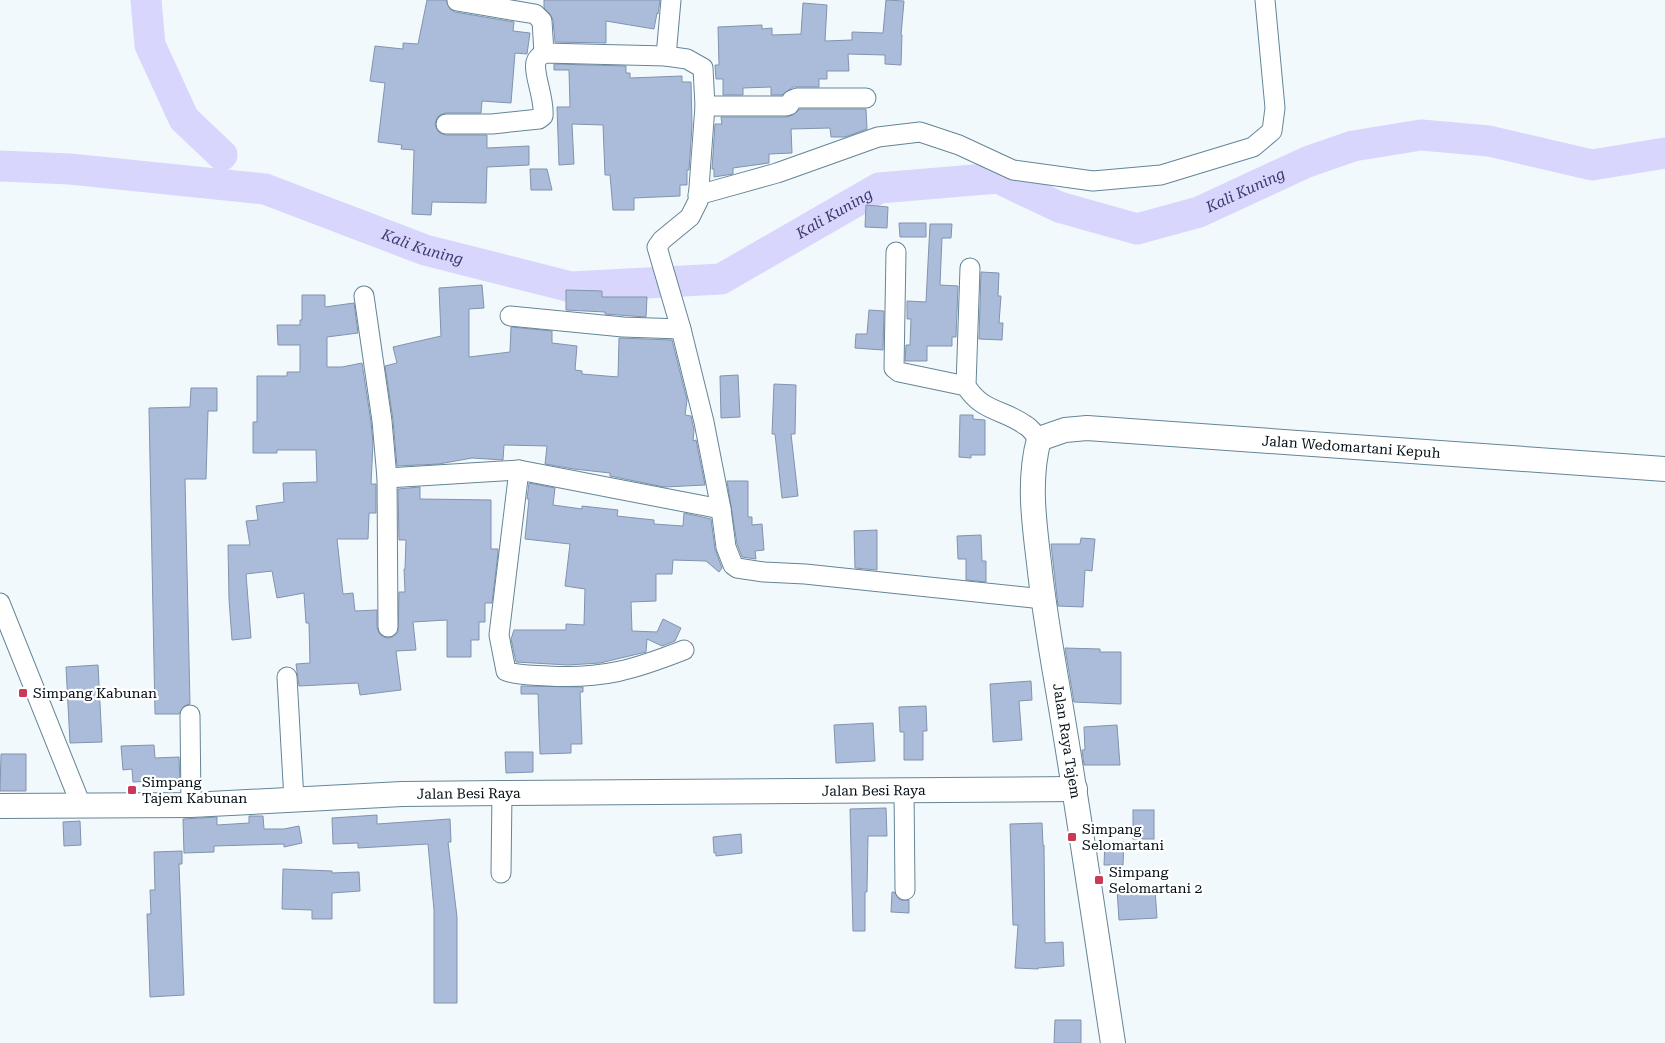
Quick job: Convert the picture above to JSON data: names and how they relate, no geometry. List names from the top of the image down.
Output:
{
  "streets": {
    "main road": ["Jalan Wedomartani Kepuh", "Jalan Raya Tajem", "Jalan Besi Raya"]
  },
  "crossings": [
    ["Jalan Wedomartani Kepuh", "Jalan Raya Tajem"],
    ["Jalan Raya Tajem", "Jalan Besi Raya"]
  ],
  "water": ["Kali Kuning"],
  "places": {
    "transit": [
      "Simpang Kabunan",
      "Simpang Tajem Kabunan",
      "Simpang Selomartani",
      "Simpang Selomartani 2"
    ]
  }
}
